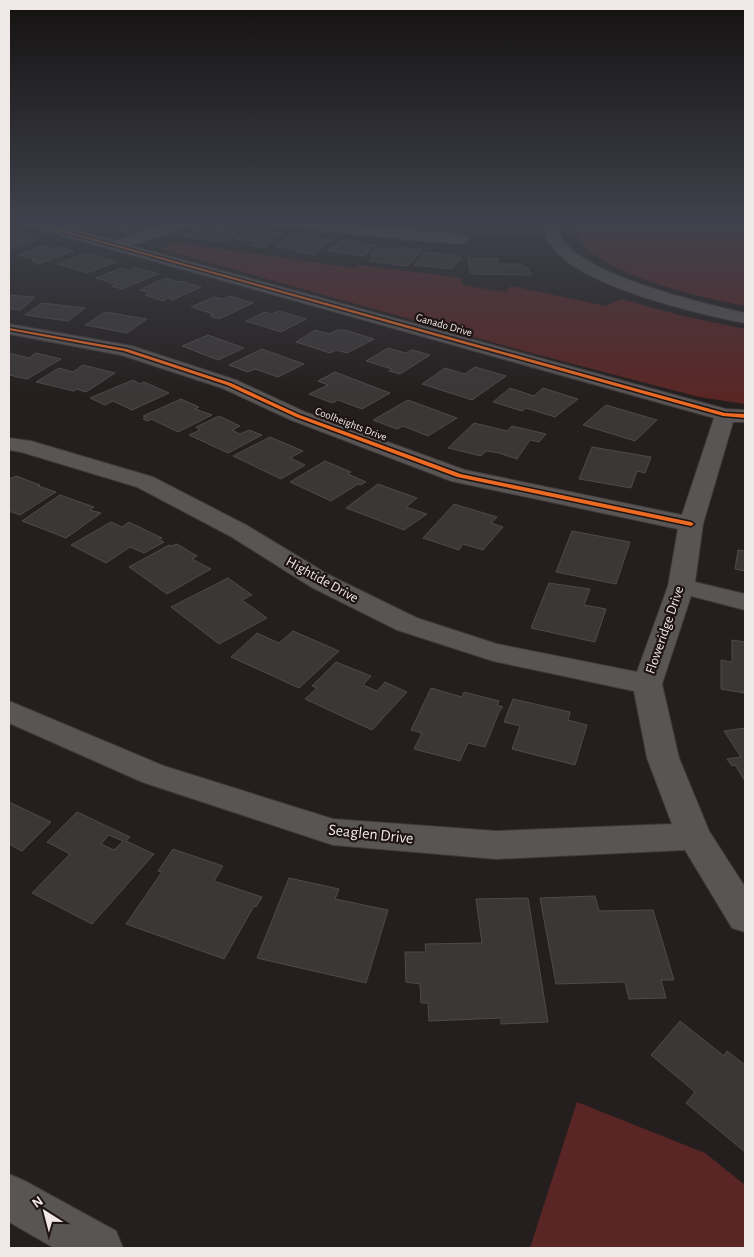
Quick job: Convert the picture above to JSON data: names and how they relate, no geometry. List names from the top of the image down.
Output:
{
  "streets": {
    "street": [
      "Ganado Drive",
      "Coolheights Drive",
      "Hightide Drive",
      "Floweridge Drive",
      "Seaglen Drive"
    ]
  },
  "crossings": [
    ["Ganado Drive", "Floweridge Drive"],
    ["Coolheights Drive", "Floweridge Drive"],
    ["Hightide Drive", "Floweridge Drive"],
    ["Floweridge Drive", "Seaglen Drive"]
  ],
  "north": "top left"
}
